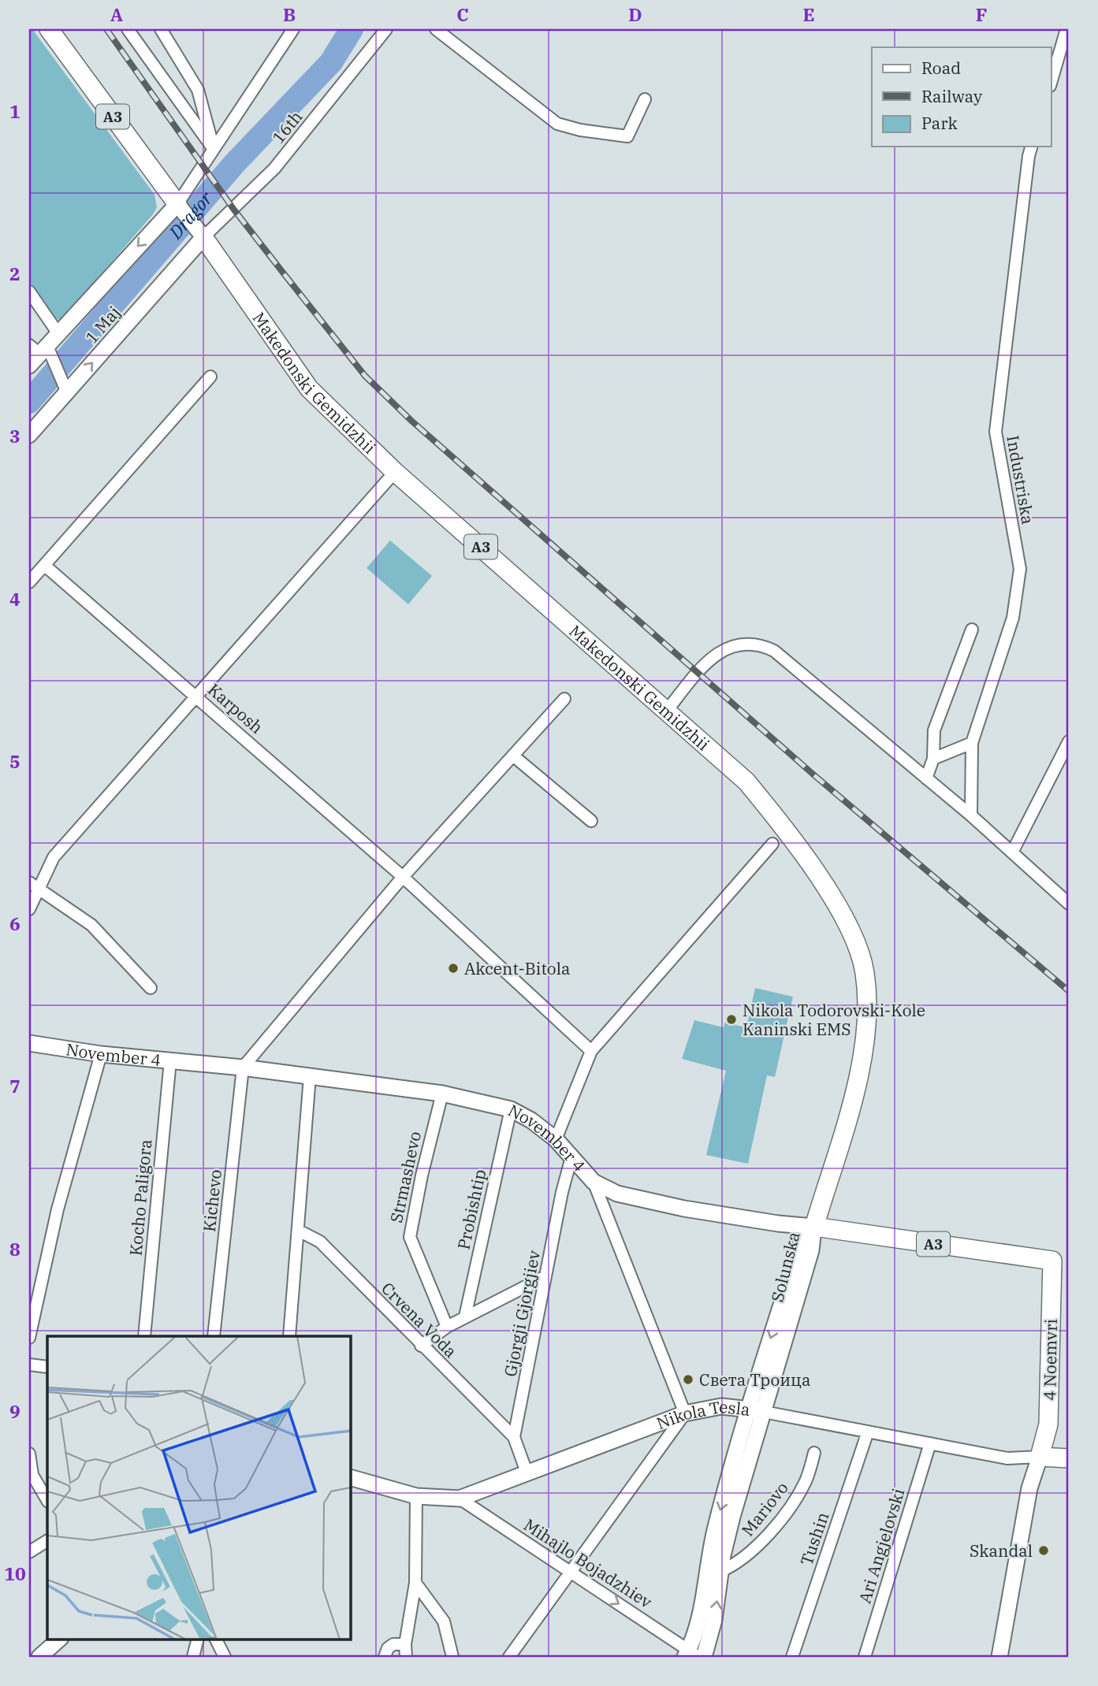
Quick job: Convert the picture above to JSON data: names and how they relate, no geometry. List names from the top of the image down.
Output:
{
  "streets": {
    "main road": [
      "A3",
      "Makedonski Gemidzhii",
      "November 4",
      "Nikola Tesla"
    ],
    "street": [
      "16th",
      "1 Maj",
      "Industriska",
      "Karposh",
      "Strmashevo",
      "Kocho Paligora",
      "Kichevo",
      "Probishtip",
      "Solunska",
      "Gjorgji Gjorgjiev",
      "Crvena Voda",
      "Mariovo",
      "Tushin",
      "Ari Angjelovski",
      "Mihajlo Bojadzhiev"
    ]
  },
  "crossings": [
    ["A3", "16th"],
    ["A3", "1 Maj"],
    ["A3", "Makedonski Gemidzhii"],
    ["16th", "1 Maj"],
    ["16th", "Makedonski Gemidzhii"],
    ["1 Maj", "Makedonski Gemidzhii"],
    ["Makedonski Gemidzhii", "November 4"],
    ["Makedonski Gemidzhii", "Solunska"],
    ["November 4", "Strmashevo"],
    ["November 4", "Kocho Paligora"],
    ["November 4", "Kichevo"],
    ["November 4", "Probishtip"],
    ["November 4", "Solunska"],
    ["November 4", "Gjorgji Gjorgjiev"],
    ["November 4", "Nikola Tesla"],
    ["Solunska", "Nikola Tesla"],
    ["Solunska", "Mariovo"],
    ["Solunska", "Mihajlo Bojadzhiev"],
    ["Gjorgji Gjorgjiev", "Crvena Voda"],
    ["Nikola Tesla", "Tushin"],
    ["Nikola Tesla", "Ari Angjelovski"],
    ["Nikola Tesla", "Mihajlo Bojadzhiev"]
  ],
  "one_way": ["Mihajlo Bojadzhiev"],
  "water": ["Dragor"],
  "places": [
    "Akcent-Bitola",
    "Nikola Todorovski-Kole Kaninski EMS",
    "Света Троица",
    "Skandal"
  ],
  "legend": ["Road", "Railway", "Park"],
  "grid": {
    "columns": [
      "A",
      "B",
      "C",
      "D",
      "E",
      "F"
    ],
    "rows": [
      "1",
      "2",
      "3",
      "4",
      "5",
      "6",
      "7",
      "8",
      "9",
      "10"
    ]
  }
}
